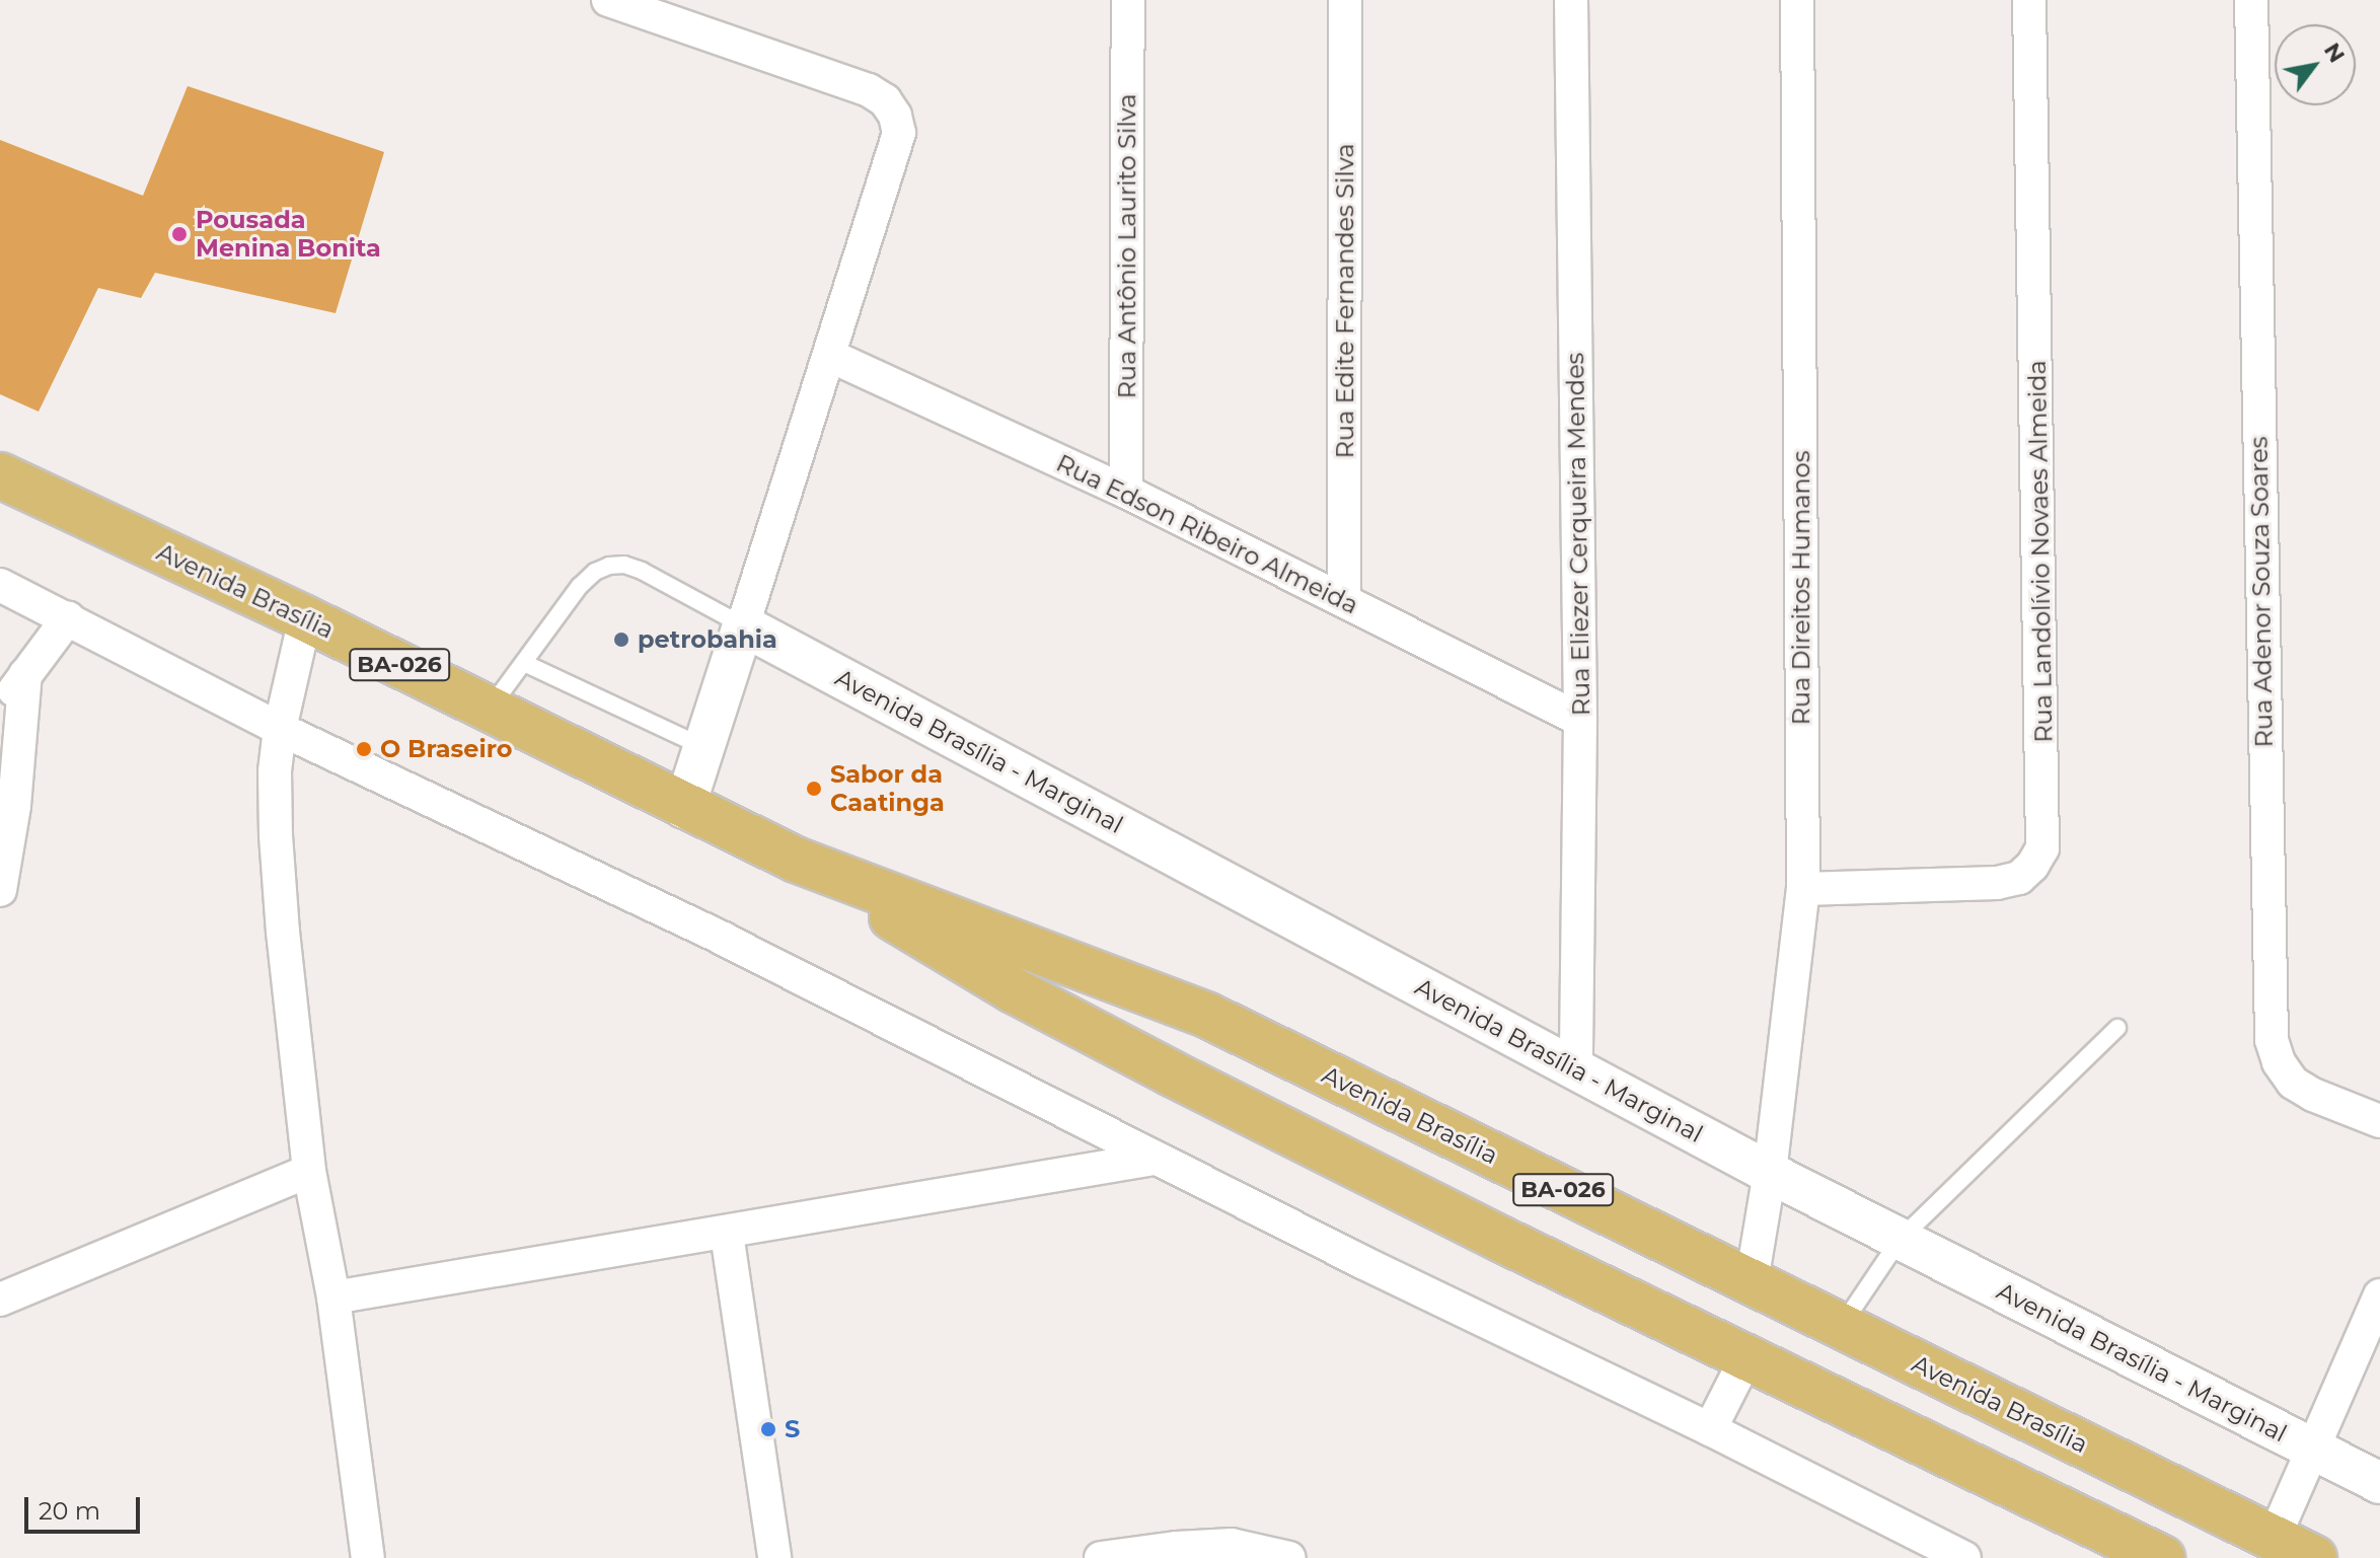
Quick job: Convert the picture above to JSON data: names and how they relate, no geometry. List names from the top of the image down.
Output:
{
  "streets": {
    "main road": ["Avenida Brasília", "BA-026"],
    "street": [
      "Rua Antônio Laurito Silva",
      "Rua Edite Fernandes Silva",
      "Rua Edson Ribeiro Almeida",
      "Rua Eliezer Cerqueira Mendes",
      "Rua Landolívio Novaes Almeida",
      "Rua Direitos Humanos",
      "Rua Adenor Souza Soares",
      "Avenida Brasília - Marginal"
    ]
  },
  "crossings": [
    ["Rua Antônio Laurito Silva", "Rua Edson Ribeiro Almeida"],
    ["Rua Edite Fernandes Silva", "Rua Edson Ribeiro Almeida"],
    ["Rua Edson Ribeiro Almeida", "Rua Eliezer Cerqueira Mendes"],
    ["Rua Eliezer Cerqueira Mendes", "Avenida Brasília - Marginal"],
    ["Rua Landolívio Novaes Almeida", "Rua Direitos Humanos"],
    ["Rua Direitos Humanos", "Avenida Brasília"],
    ["Rua Direitos Humanos", "Avenida Brasília - Marginal"]
  ],
  "places": [
    "Pousada Menina Bonita",
    "petrobahia",
    "O Braseiro",
    "Sabor da Caatinga",
    "S"
  ],
  "scale_bar": "20 m",
  "north": "top right"
}
